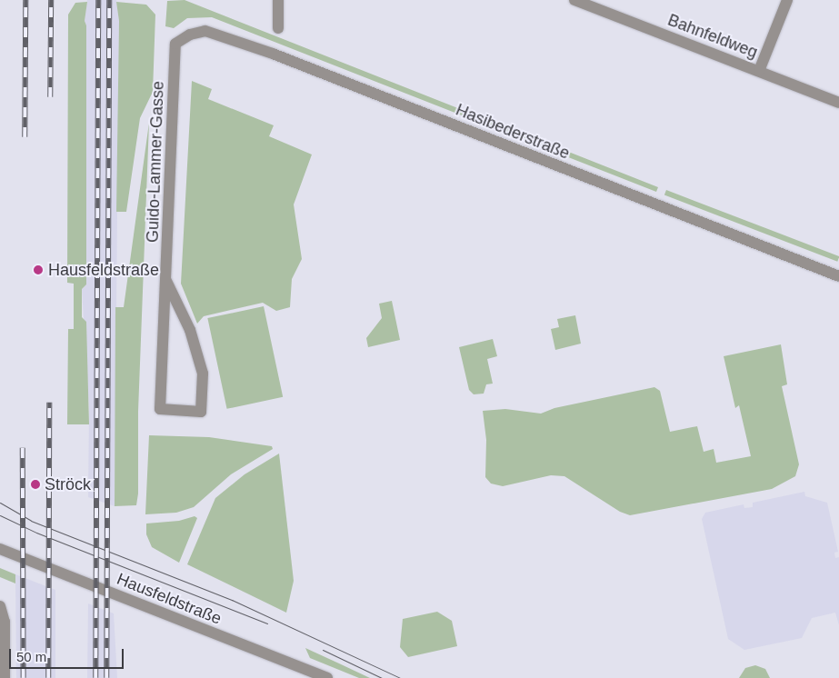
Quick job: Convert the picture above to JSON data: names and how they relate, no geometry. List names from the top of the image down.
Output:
{
  "streets": {
    "street": [
      "Bahnfeldweg",
      "Hasibederstraße",
      "Guido-Lammer-Gasse",
      "Hausfeldstraße"
    ]
  },
  "crossings": [
    ["Hasibederstraße", "Guido-Lammer-Gasse"]
  ],
  "places": ["Hausfeldstraße", "Ströck"],
  "scale_bar": "50 m"
}
